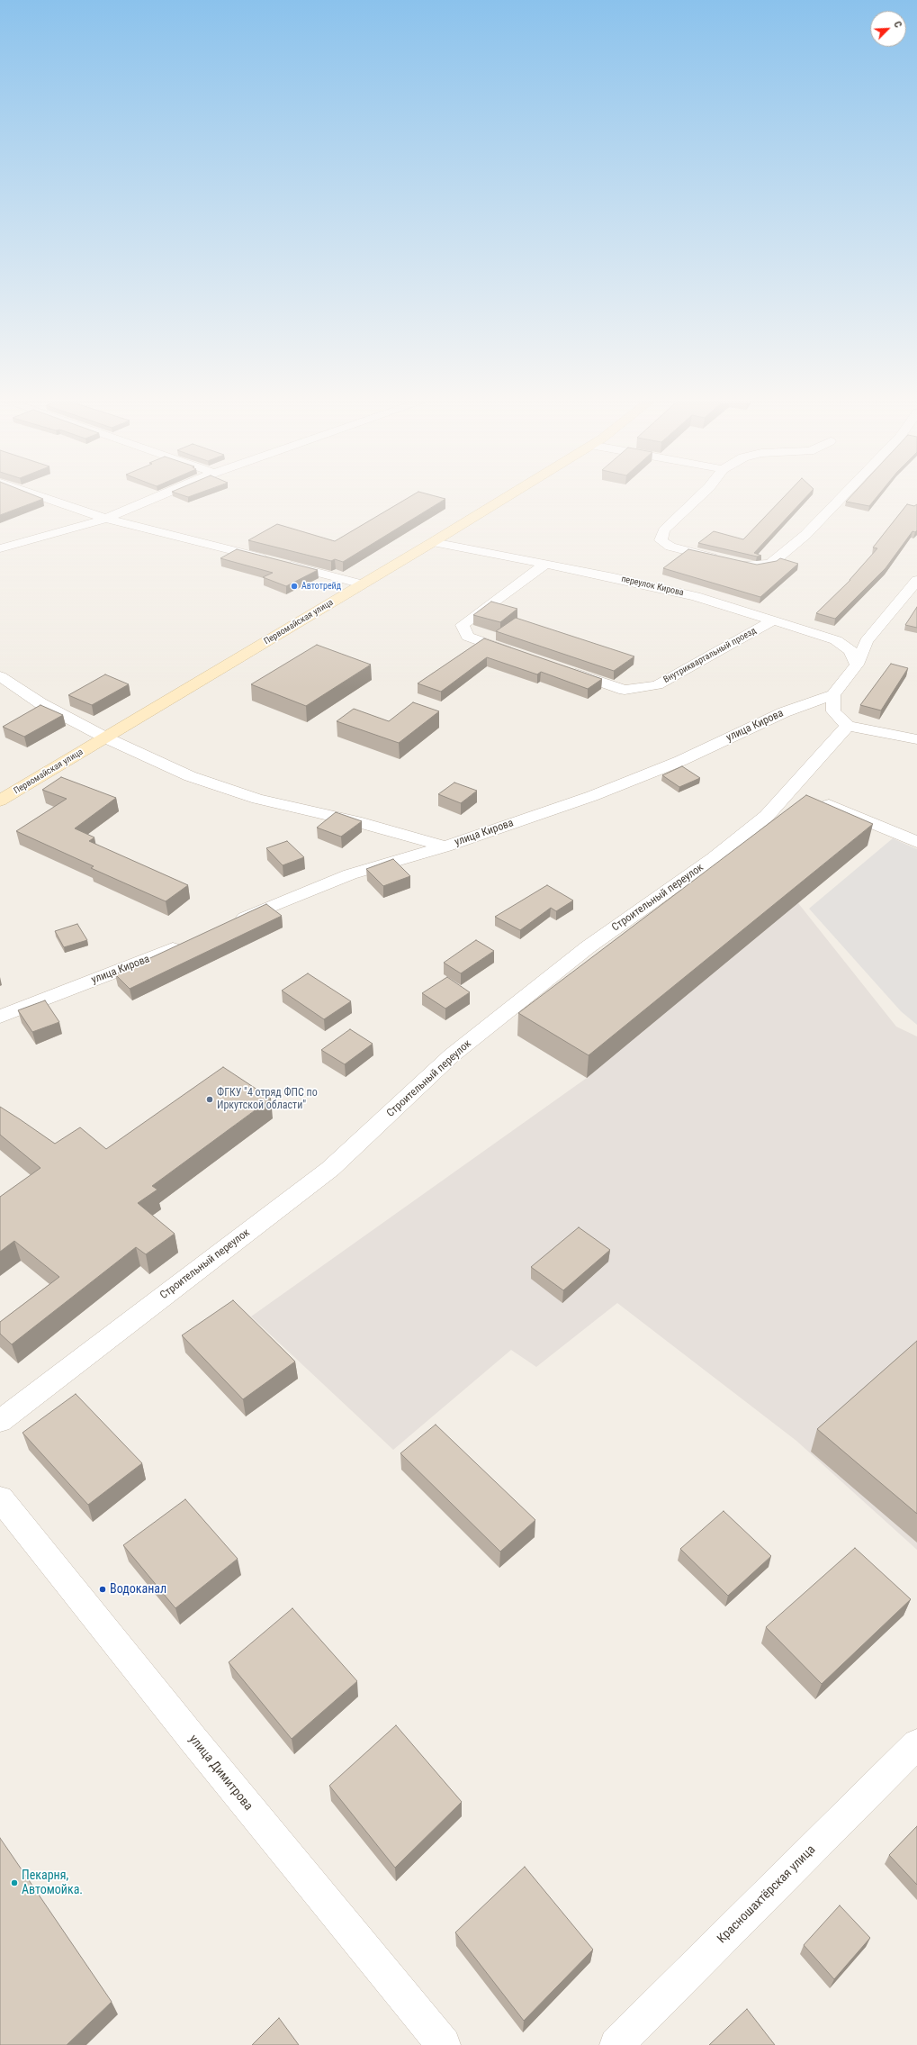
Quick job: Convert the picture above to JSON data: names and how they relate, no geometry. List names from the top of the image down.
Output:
{
  "streets": {
    "main road": ["Первомайская улица"],
    "street": [
      "переулок Кирова",
      "Внутриквартальный проезд",
      "улица Кирова",
      "Строительный переулок",
      "улица Димитрова",
      "Красношахтёрская улица"
    ]
  },
  "crossings": [
    ["переулок Кирова", "Первомайская улица"],
    ["переулок Кирова", "Внутриквартальный проезд"]
  ],
  "places": [
    "Автотрейд",
    "ФГКУ \"4 отряд ФПС по Иркутской области\"",
    "Водоканал",
    "Пекарня, Автомойка."
  ],
  "north": "top right"
}
